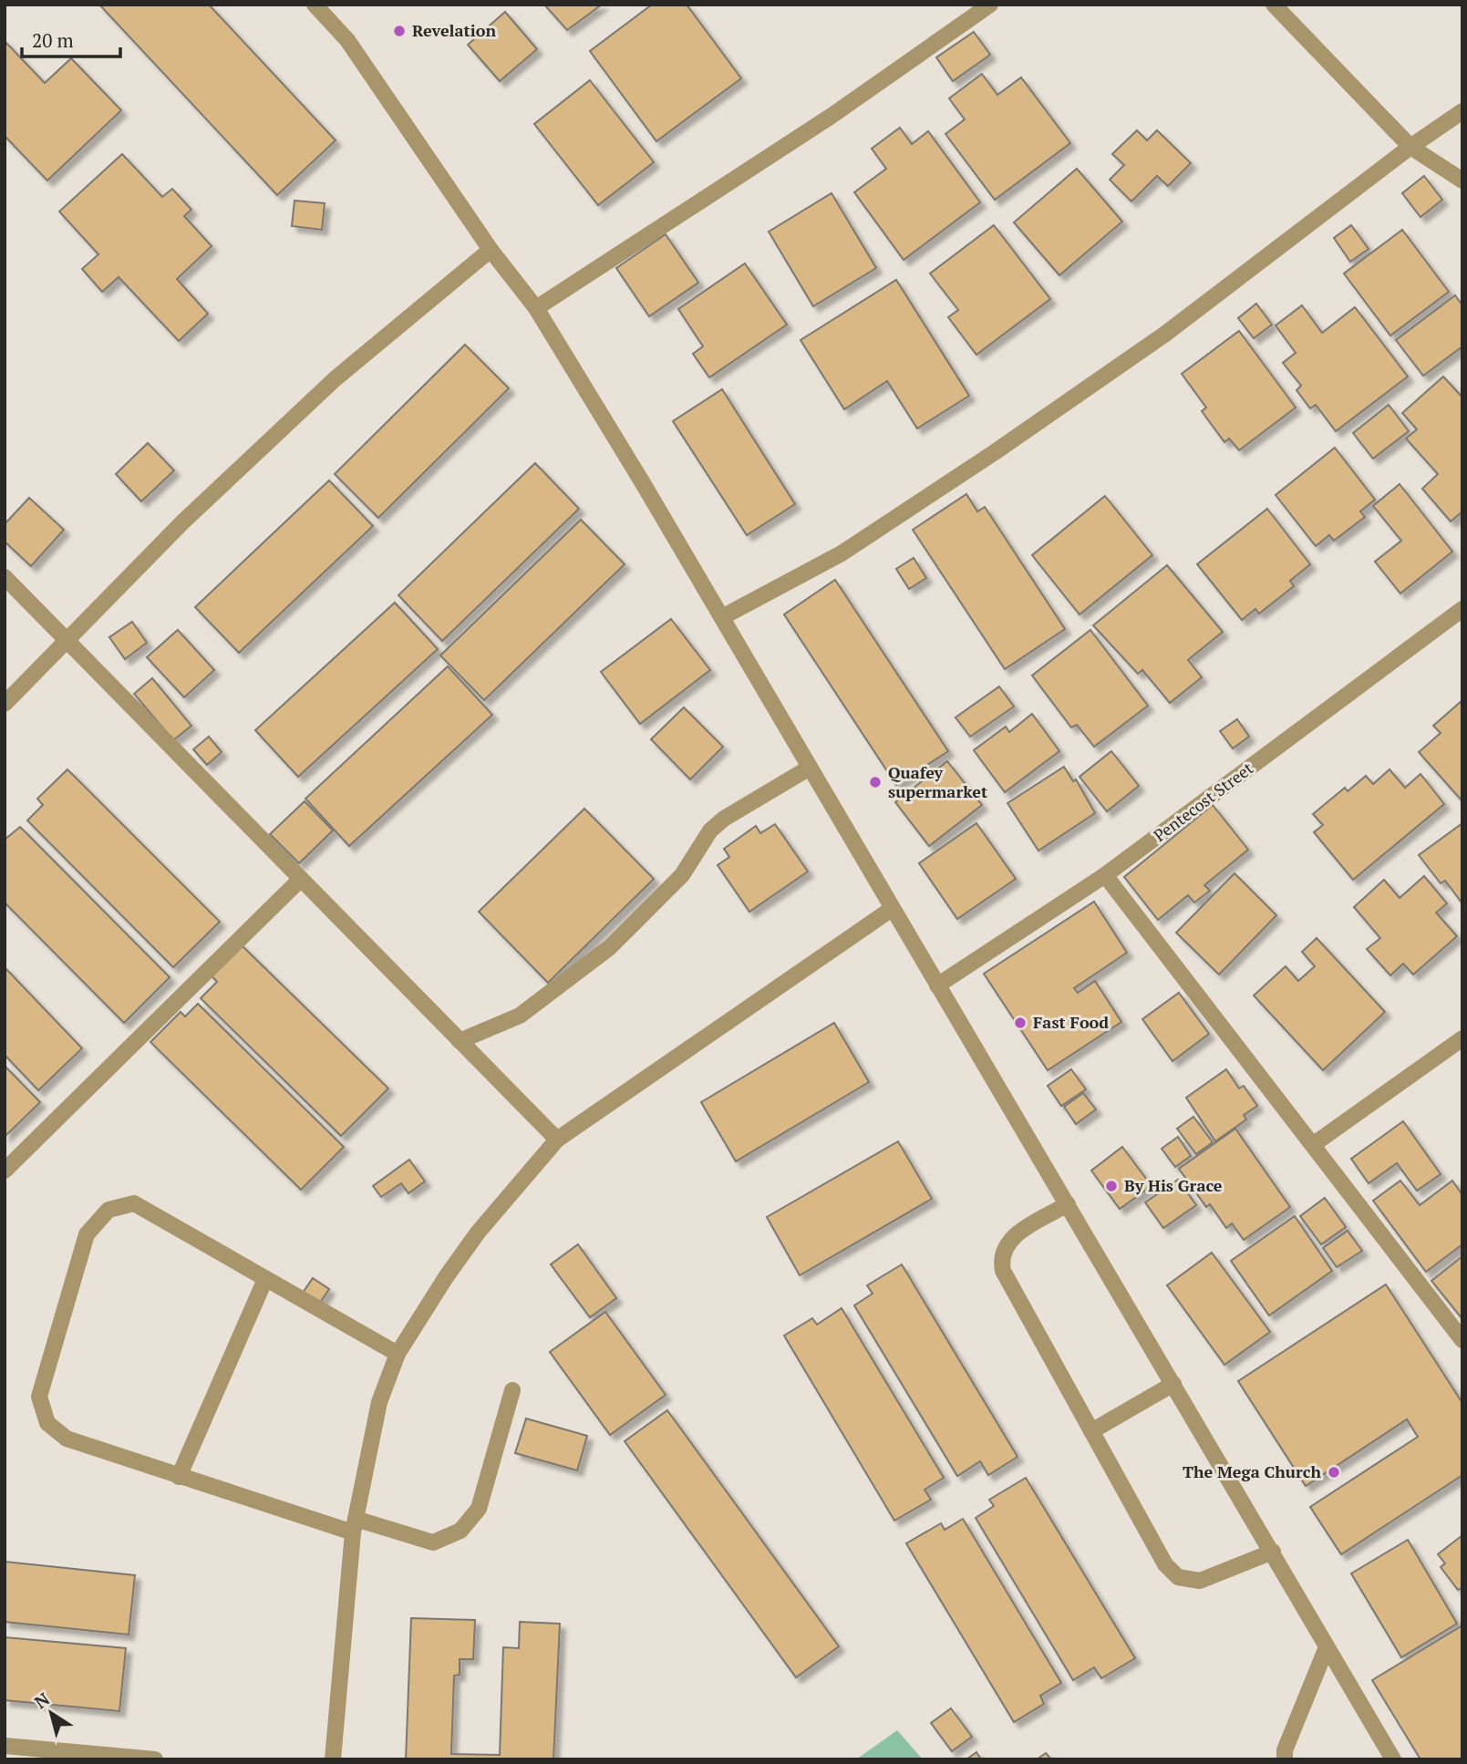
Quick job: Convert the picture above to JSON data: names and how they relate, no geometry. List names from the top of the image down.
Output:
{
  "streets": {
    "street": ["Pentecost Street"]
  },
  "places": [
    "Revelation",
    "Quafey supermarket",
    "Fast Food",
    "By His Grace",
    "The Mega Church"
  ],
  "scale_bar": "20 m",
  "north": "top left"
}
